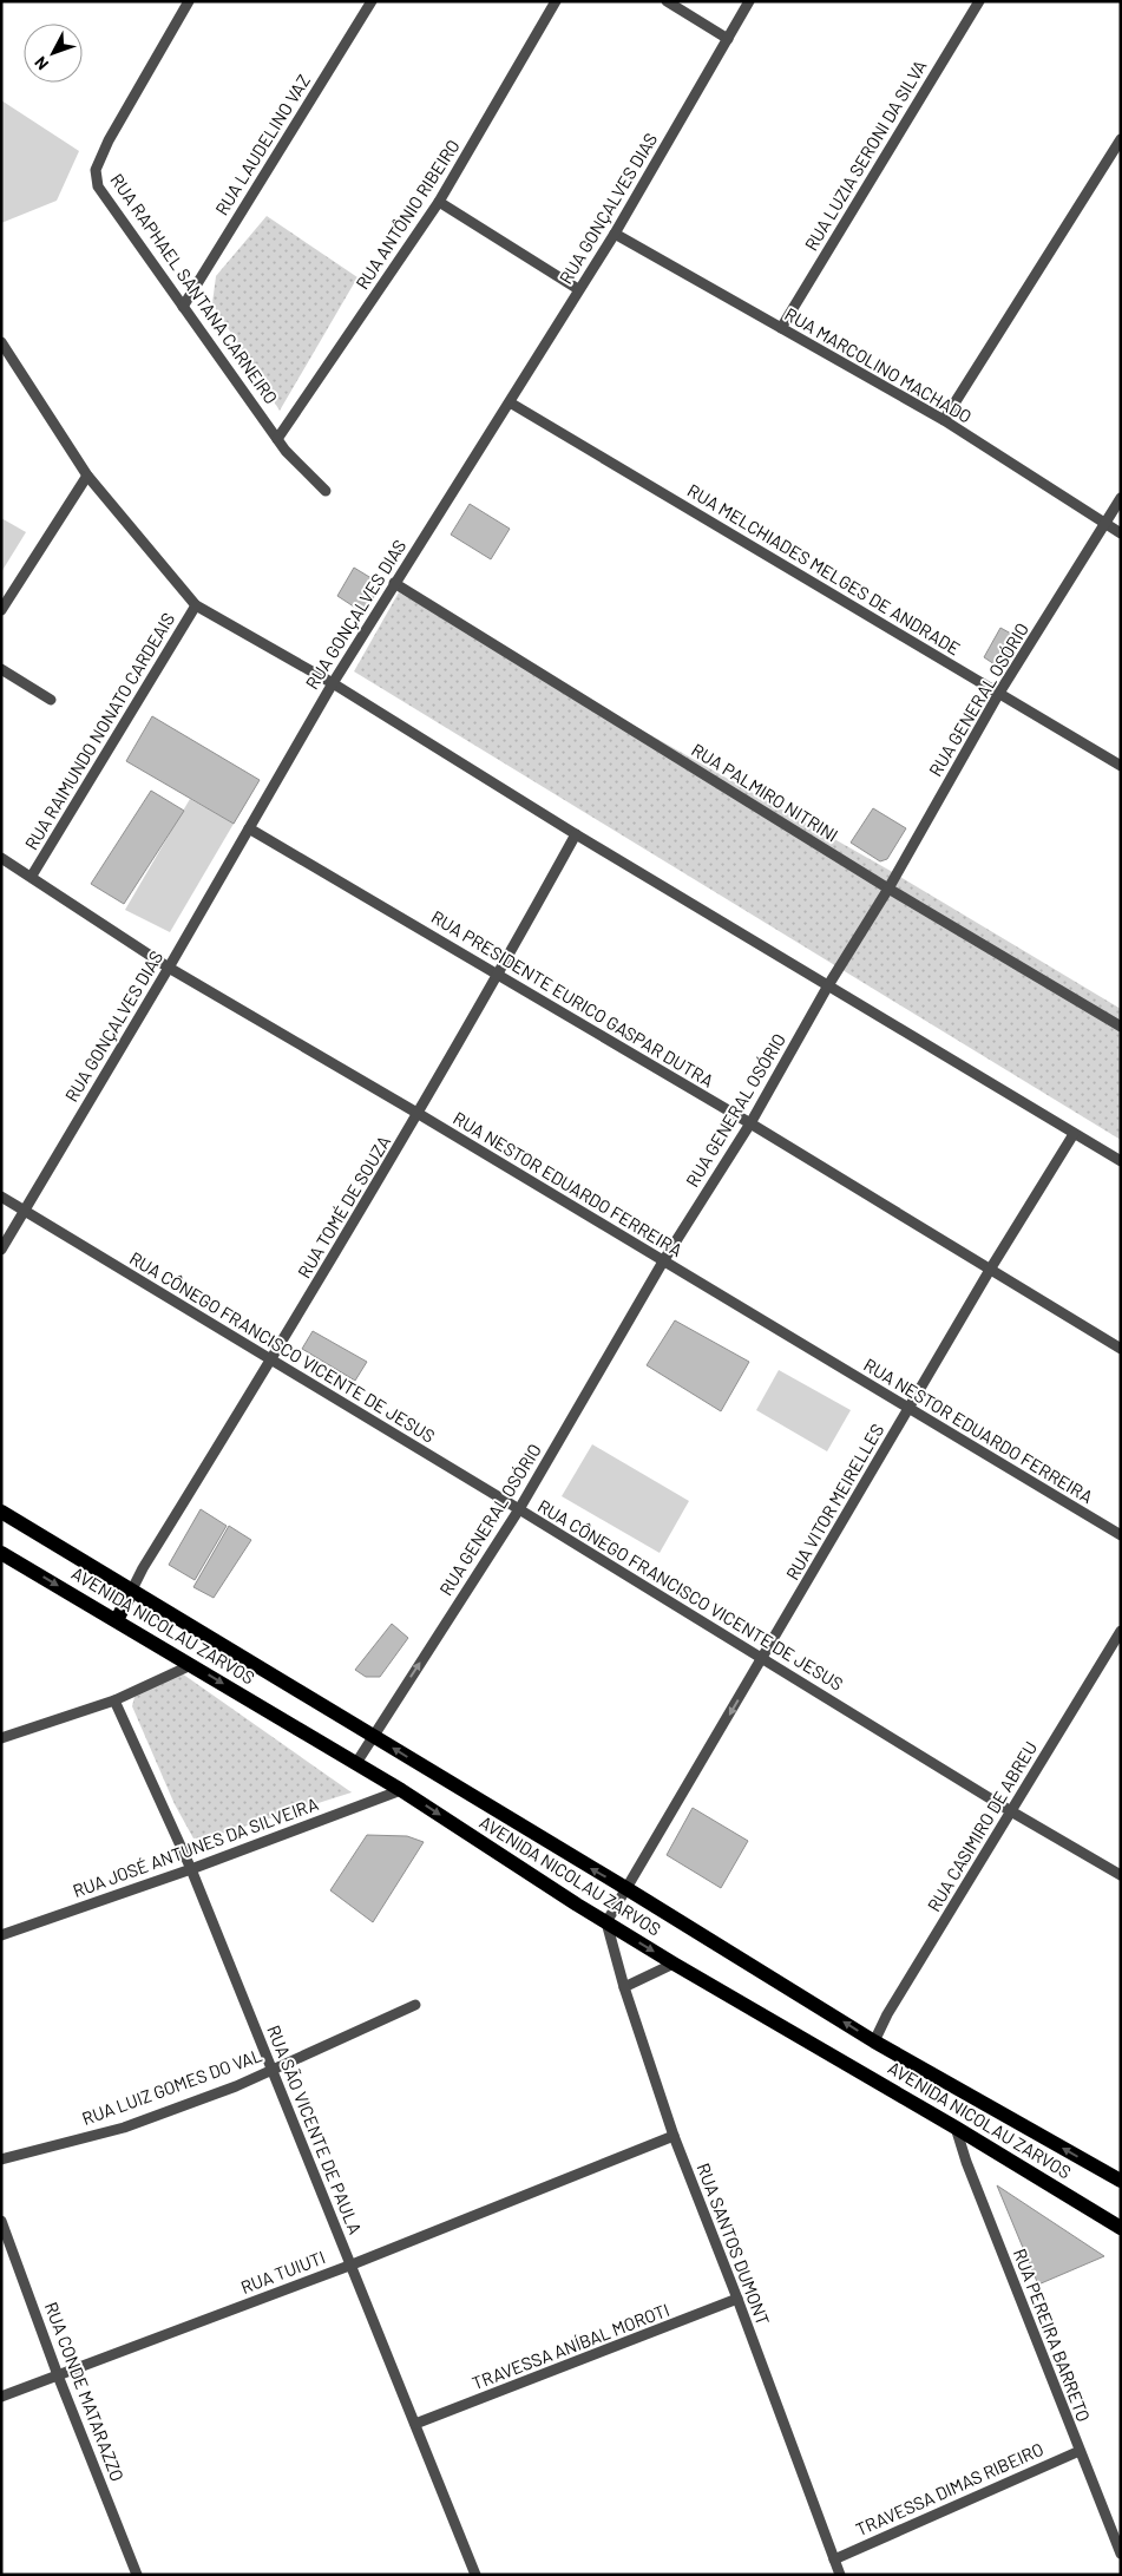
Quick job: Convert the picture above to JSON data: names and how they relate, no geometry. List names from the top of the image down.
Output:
{
  "streets": {
    "main road": ["AVENIDA NICOLAU ZARVOS"],
    "street": [
      "RUA LAUDELINO VAZ",
      "RUA LUZIA SERONI DA SILVA",
      "RUA GONÇALVES DIAS",
      "RUA ANTÔNIO RIBEIRO",
      "RUA RAPHAEL SANTANA CARNEIRO",
      "RUA MARCOLINO MACHADO",
      "RUA MELCHIADES MELGES DE ANDRADE",
      "RUA GENERAL OSÓRIO",
      "RUA RAIMUNDO NONATO CARDEAIS",
      "RUA PALMIRO NITRINI",
      "RUA PRESIDENTE EURICO GASPAR DUTRA",
      "RUA NESTOR EDUARDO FERREIRA",
      "RUA TOMÉ DE SOUZA",
      "RUA CÔNEGO FRANCISCO VICENTE DE JESUS",
      "RUA VITOR MEIRELLES",
      "RUA CASIMIRO DE ABREU",
      "RUA JOSÉ ANTUNES DA SILVEIRA",
      "RUA LUIZ GOMES DO VAL",
      "RUA SÃO VICENTE DE PAULA",
      "RUA SANTOS DUMONT",
      "RUA TUIUTI",
      "RUA PEREIRA BARRETO",
      "TRAVESSA ANÍBAL MOROTI",
      "RUA CONDE MATARAZZO",
      "TRAVESSA DIMAS RIBEIRO"
    ]
  },
  "crossings": [
    ["RUA LAUDELINO VAZ", "RUA RAPHAEL SANTANA CARNEIRO"],
    ["RUA LUZIA SERONI DA SILVA", "RUA MARCOLINO MACHADO"],
    ["RUA GONÇALVES DIAS", "RUA MARCOLINO MACHADO"],
    ["RUA GONÇALVES DIAS", "RUA MELCHIADES MELGES DE ANDRADE"],
    ["RUA GONÇALVES DIAS", "RUA PALMIRO NITRINI"],
    ["RUA GONÇALVES DIAS", "RUA PRESIDENTE EURICO GASPAR DUTRA"],
    ["RUA GONÇALVES DIAS", "RUA NESTOR EDUARDO FERREIRA"],
    ["RUA GONÇALVES DIAS", "RUA CÔNEGO FRANCISCO VICENTE DE JESUS"],
    ["RUA ANTÔNIO RIBEIRO", "RUA RAPHAEL SANTANA CARNEIRO"],
    ["RUA MARCOLINO MACHADO", "RUA GENERAL OSÓRIO"],
    ["RUA MELCHIADES MELGES DE ANDRADE", "RUA GENERAL OSÓRIO"],
    ["RUA GENERAL OSÓRIO", "RUA PALMIRO NITRINI"],
    ["RUA GENERAL OSÓRIO", "RUA PRESIDENTE EURICO GASPAR DUTRA"],
    ["RUA GENERAL OSÓRIO", "RUA NESTOR EDUARDO FERREIRA"],
    ["RUA GENERAL OSÓRIO", "RUA CÔNEGO FRANCISCO VICENTE DE JESUS"],
    ["RUA GENERAL OSÓRIO", "AVENIDA NICOLAU ZARVOS"],
    ["RUA RAIMUNDO NONATO CARDEAIS", "RUA NESTOR EDUARDO FERREIRA"],
    ["RUA PRESIDENTE EURICO GASPAR DUTRA", "RUA TOMÉ DE SOUZA"],
    ["RUA PRESIDENTE EURICO GASPAR DUTRA", "RUA VITOR MEIRELLES"],
    ["RUA NESTOR EDUARDO FERREIRA", "RUA TOMÉ DE SOUZA"],
    ["RUA NESTOR EDUARDO FERREIRA", "RUA VITOR MEIRELLES"],
    ["RUA TOMÉ DE SOUZA", "RUA CÔNEGO FRANCISCO VICENTE DE JESUS"],
    ["RUA TOMÉ DE SOUZA", "AVENIDA NICOLAU ZARVOS"],
    ["RUA CÔNEGO FRANCISCO VICENTE DE JESUS", "RUA VITOR MEIRELLES"],
    ["RUA CÔNEGO FRANCISCO VICENTE DE JESUS", "RUA CASIMIRO DE ABREU"],
    ["RUA VITOR MEIRELLES", "AVENIDA NICOLAU ZARVOS"],
    ["RUA VITOR MEIRELLES", "RUA SANTOS DUMONT"],
    ["AVENIDA NICOLAU ZARVOS", "RUA CASIMIRO DE ABREU"],
    ["AVENIDA NICOLAU ZARVOS", "RUA JOSÉ ANTUNES DA SILVEIRA"],
    ["AVENIDA NICOLAU ZARVOS", "RUA SANTOS DUMONT"],
    ["AVENIDA NICOLAU ZARVOS", "RUA PEREIRA BARRETO"],
    ["RUA JOSÉ ANTUNES DA SILVEIRA", "RUA SÃO VICENTE DE PAULA"],
    ["RUA LUIZ GOMES DO VAL", "RUA SÃO VICENTE DE PAULA"],
    ["RUA SÃO VICENTE DE PAULA", "RUA TUIUTI"],
    ["RUA SÃO VICENTE DE PAULA", "TRAVESSA ANÍBAL MOROTI"],
    ["RUA SANTOS DUMONT", "RUA TUIUTI"],
    ["RUA SANTOS DUMONT", "TRAVESSA ANÍBAL MOROTI"],
    ["RUA SANTOS DUMONT", "TRAVESSA DIMAS RIBEIRO"],
    ["RUA TUIUTI", "RUA CONDE MATARAZZO"],
    ["RUA PEREIRA BARRETO", "TRAVESSA DIMAS RIBEIRO"]
  ],
  "north": "bottom left"
}
